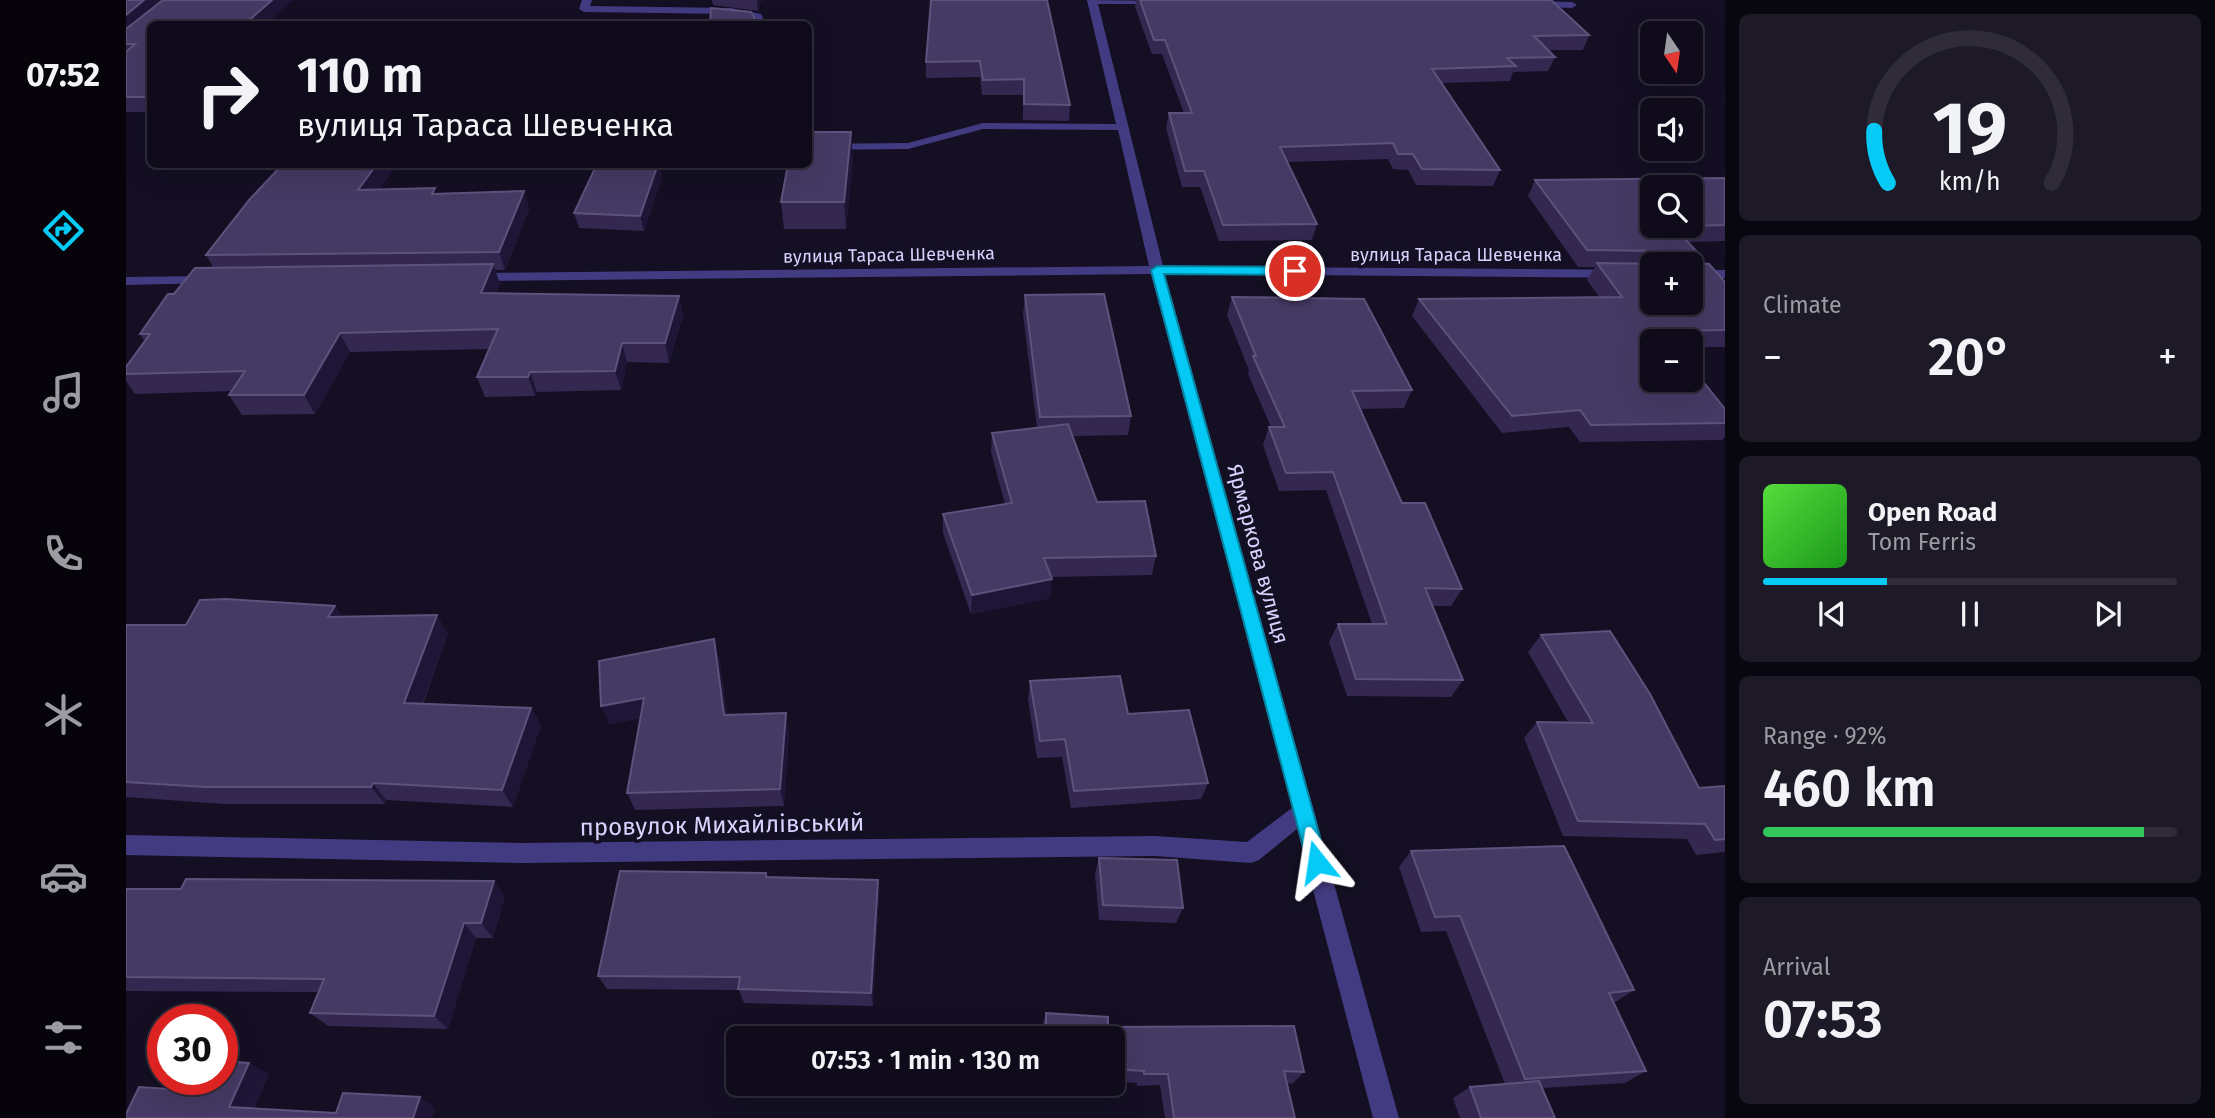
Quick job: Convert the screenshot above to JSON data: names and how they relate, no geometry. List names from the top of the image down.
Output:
{
  "streets": {
    "street": ["вулиця Тараса Шевченка", "Ярмаркова вулиця", "провулок Михайлівський"]
  },
  "crossings": [
    ["вулиця Тараса Шевченка", "Ярмаркова вулиця"],
    ["Ярмаркова вулиця", "провулок Михайлівський"]
  ],
  "north": "bottom",
  "page": {
    "tabs": "07:52",
    "map_buttons": ["+", "−"],
    "turn": ["110 m", "вулиця Тараса Шевченка"],
    "tile": [
      "Climate",
      ["Range · 92%", "460 km"],
      ["Arrival", "07:53"]
    ],
    "heat": ["−", "20°", "+"],
    "song": ["Open Road", "Tom Ferris"],
    "limit": "30",
    "trip": "07:53 · 1 min · 130 m",
    "gauge": ["19", "km/h"]
  }
}
